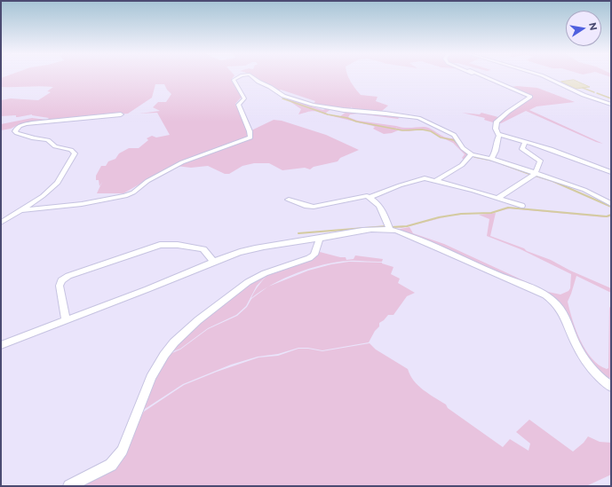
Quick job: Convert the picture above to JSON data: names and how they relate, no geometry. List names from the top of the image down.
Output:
{
  "north": "right"
}
